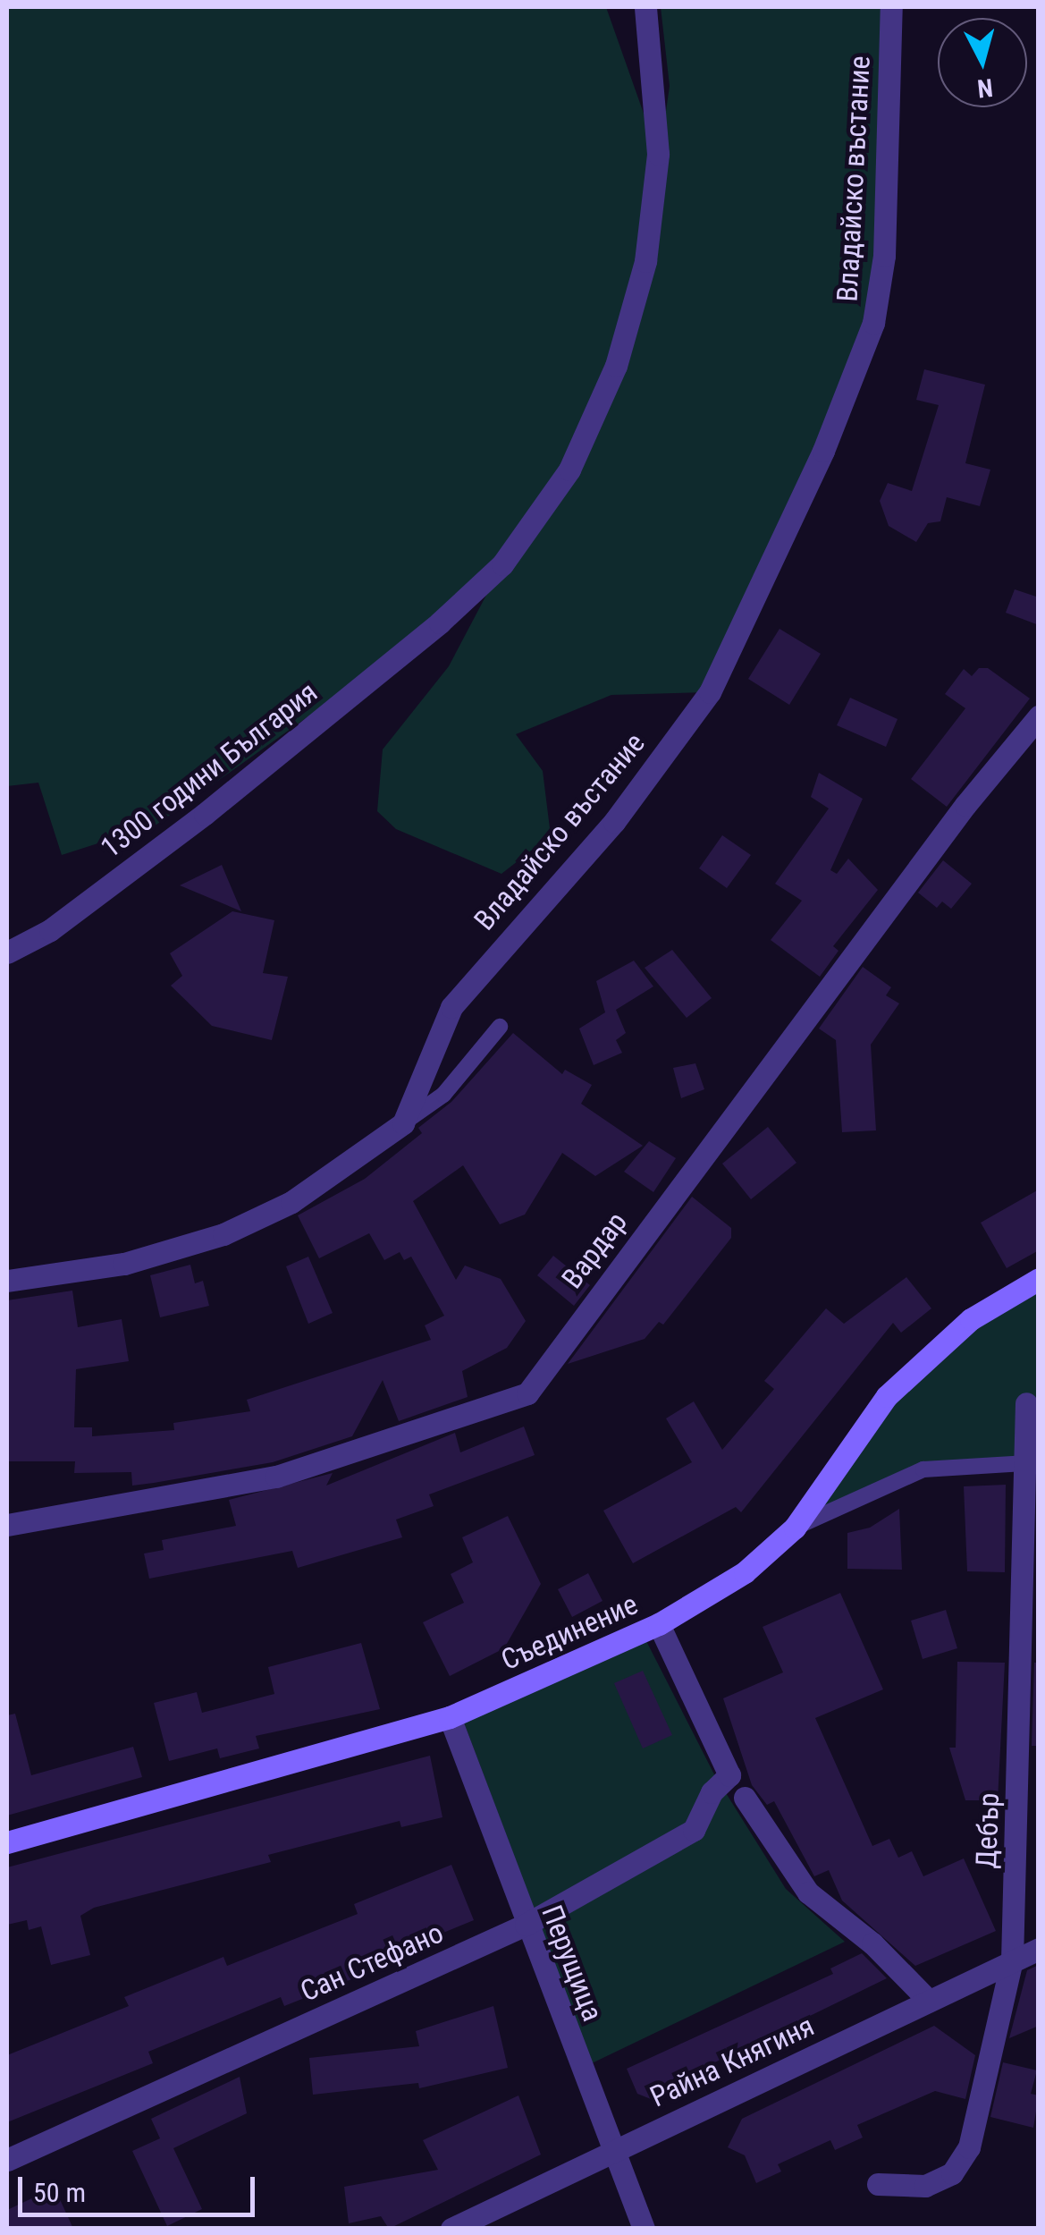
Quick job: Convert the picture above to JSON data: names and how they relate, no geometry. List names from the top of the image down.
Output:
{
  "streets": {
    "street": [
      "Владайско въстание",
      "1300 години България",
      "Вардар",
      "Съединение",
      "Дебър",
      "Сан Стефано",
      "Перущица",
      "Райна Княгиня"
    ]
  },
  "crossings": [
    ["Съединение", "Сан Стефано"],
    ["Съединение", "Перущица"],
    ["Дебър", "Райна Княгиня"],
    ["Сан Стефано", "Перущица"],
    ["Перущица", "Райна Княгиня"]
  ],
  "scale_bar": "50 m",
  "north": "bottom"
}
